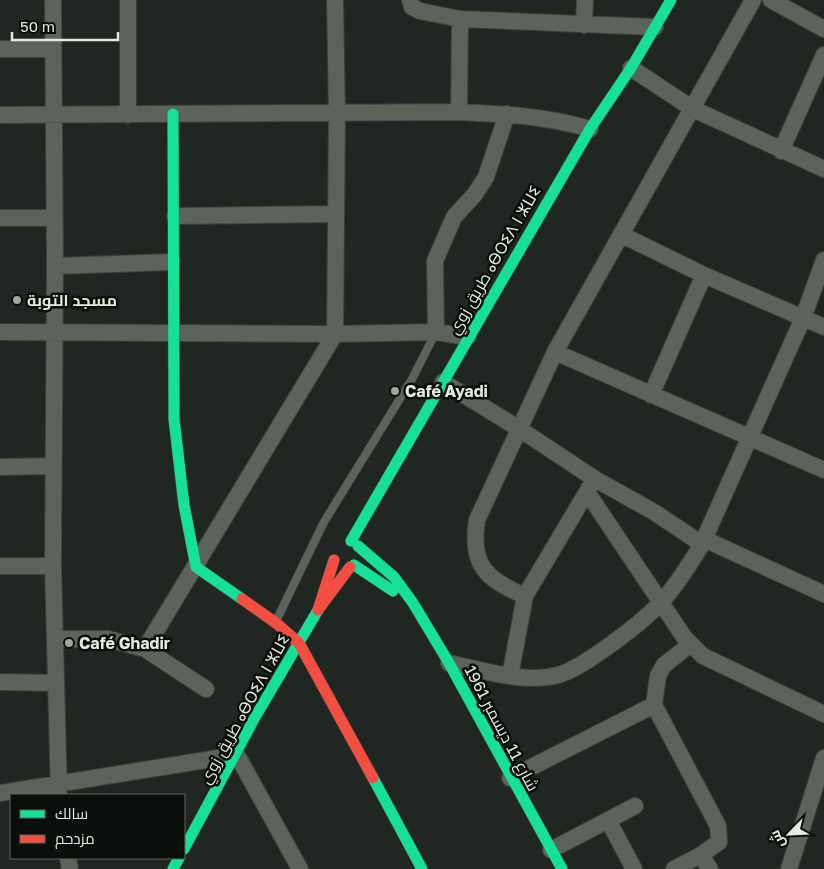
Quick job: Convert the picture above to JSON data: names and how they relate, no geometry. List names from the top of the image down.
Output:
{
  "streets": {
    "main road": ["طريق زوي ⴰⴱⵔⵉⴷ ⵏ ⵣⵡⵉ", "شارع 11 ديسمبر 1961"]
  },
  "crossings": [
    ["طريق زوي ⴰⴱⵔⵉⴷ ⵏ ⵣⵡⵉ", "شارع 11 ديسمبر 1961"]
  ],
  "places": ["مسجد التوبة", "Café Ayadi", "Café Ghadir"],
  "legend": ["سالك", "مزدحم"],
  "scale_bar": "50 m",
  "north": "bottom left"
}
